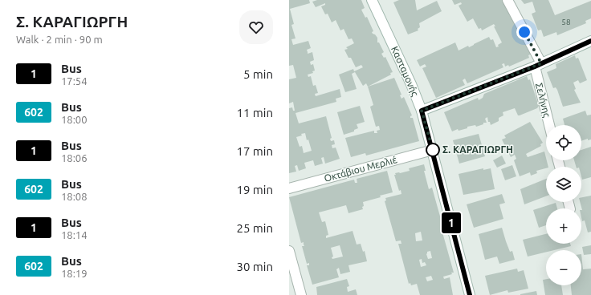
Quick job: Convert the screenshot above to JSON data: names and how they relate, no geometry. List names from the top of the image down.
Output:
{
  "streets": {
    "street": ["Κασταμονής", "Σελήνης", "Οκτάβιου Μερλιέ"]
  },
  "crossings": [
    ["Κασταμονής", "Οκτάβιου Μερλιέ"]
  ],
  "places": ["Σ. ΚΑΡΑΓΙΩΡΓΗ"],
  "lines": ["bus line 1"],
  "house_numbers": ["58"],
  "page": {
    "heading": ["Σ. ΚΑΡΑΓΙΩΡΓΗ", "Walk · 2 min · 90 m"],
    "on_map": "1",
    "list": [
      {
        "mark": "1",
        "name": "Bus",
        "note": "17:54",
        "value": "5 min"
      },
      {
        "mark": "602",
        "name": "Bus",
        "note": "18:00",
        "value": "11 min"
      },
      {
        "mark": "1",
        "name": "Bus",
        "note": "18:06",
        "value": "17 min"
      },
      {
        "mark": "602",
        "name": "Bus",
        "note": "18:08",
        "value": "19 min"
      },
      {
        "mark": "1",
        "name": "Bus",
        "note": "18:14",
        "value": "25 min"
      },
      {
        "mark": "602",
        "name": "Bus",
        "note": "18:19",
        "value": "30 min"
      }
    ],
    "map_buttons": ["+", "−"]
  }
}
